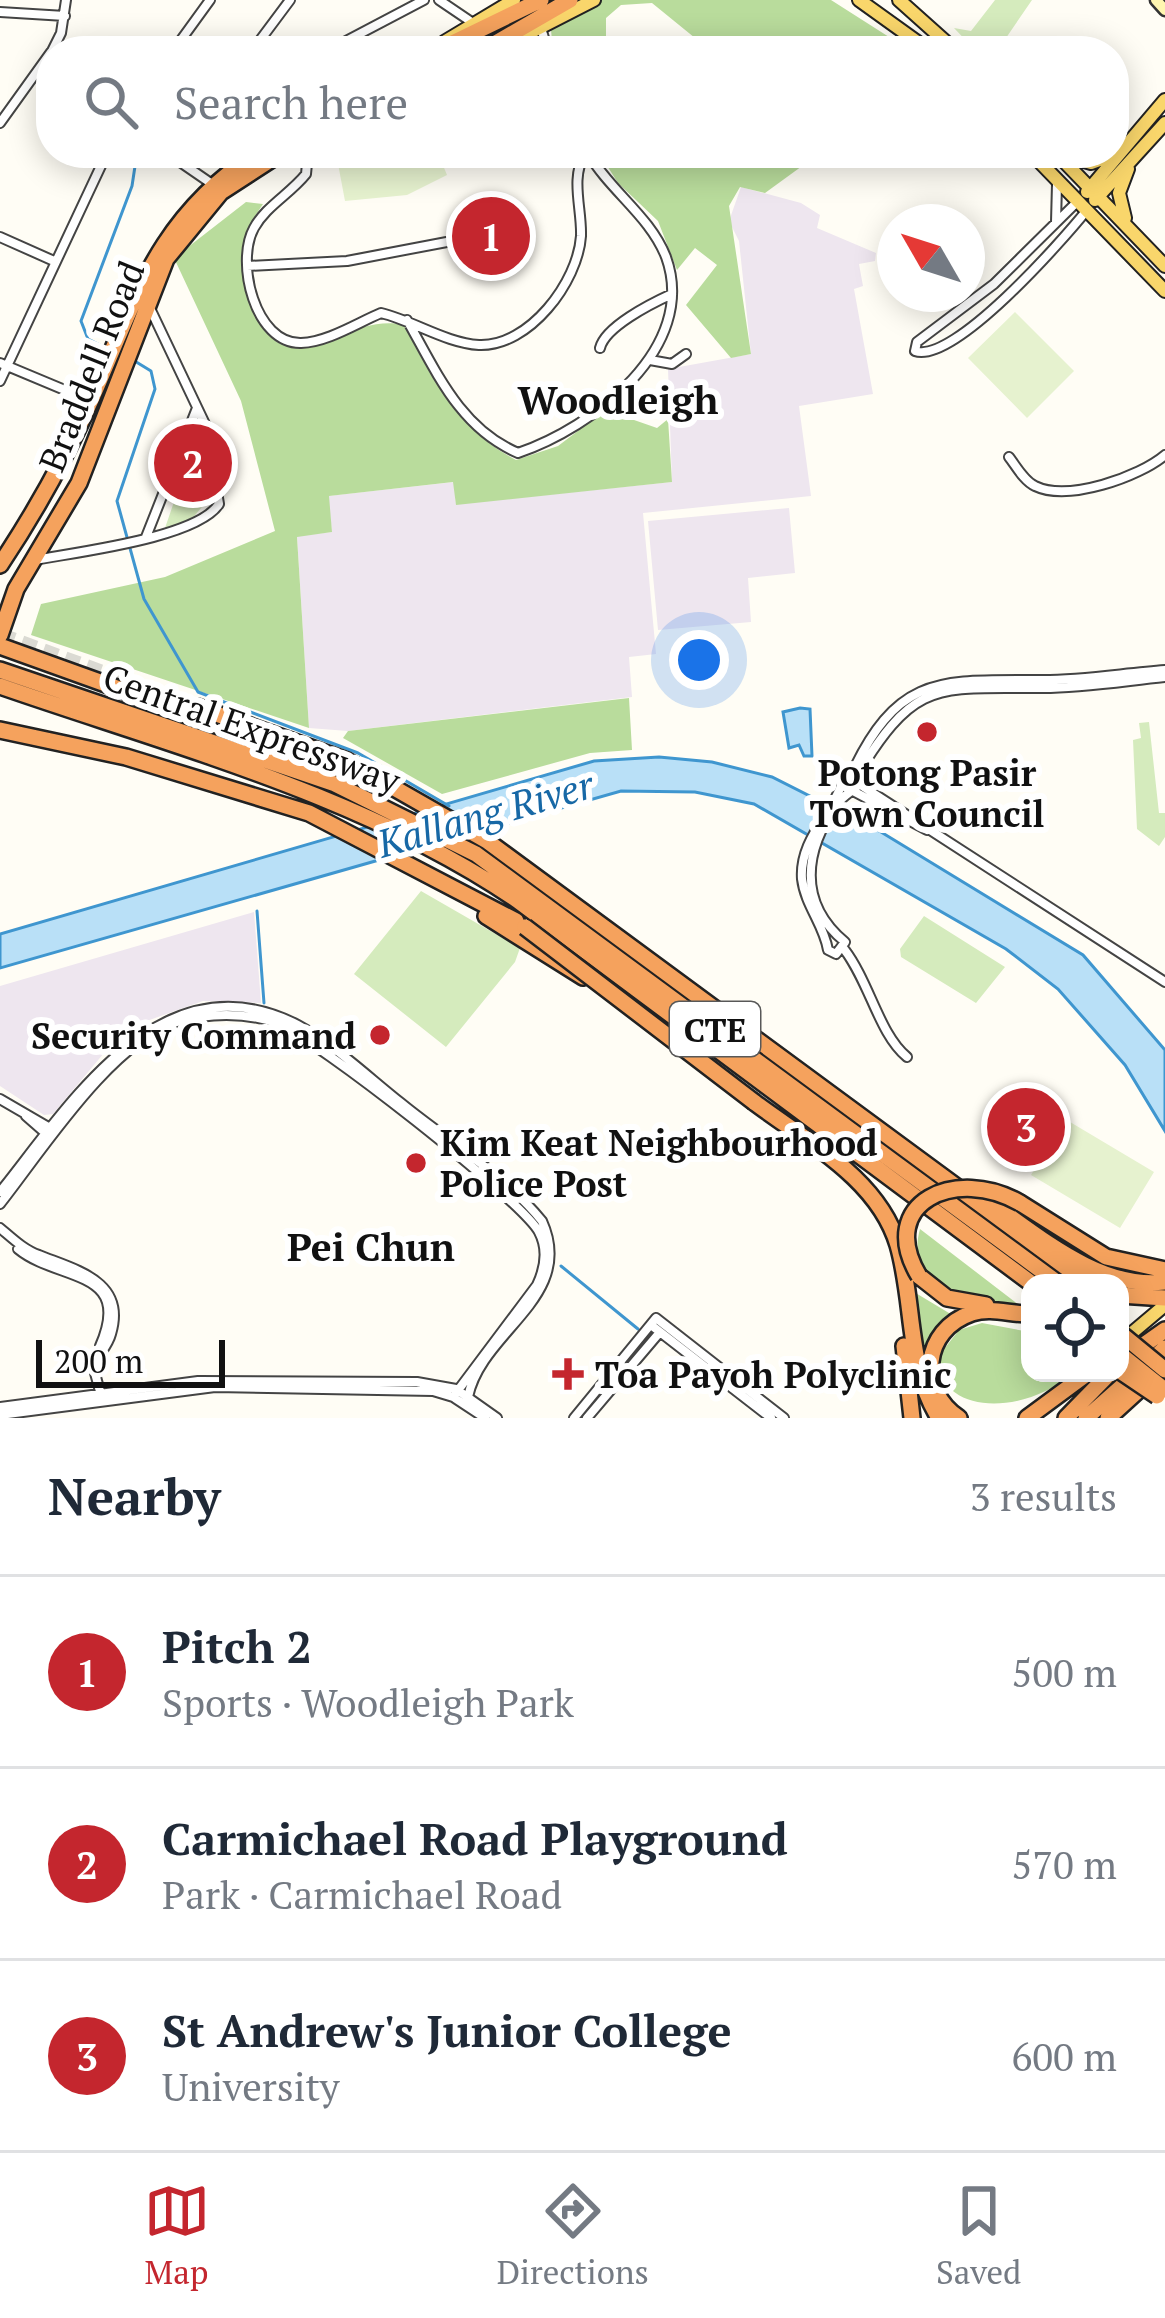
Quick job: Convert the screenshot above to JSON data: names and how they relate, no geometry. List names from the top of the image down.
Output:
{
  "streets": {
    "highway": ["Braddell Road", "Central Expressway", "CTE"]
  },
  "districts": ["Woodleigh", "Pei Chun"],
  "water": ["Kallang River"],
  "places": {
    "other": ["Potong Pasir Town Council", "Security Command", "Kim Keat Neighbourhood Police Post"],
    "health": ["Toa Payoh Polyclinic"]
  },
  "scale_bar": "200 m",
  "north": "top left",
  "page": {
    "search": "Search here",
    "pins": ["1", "2", "3"],
    "scale": "200 m",
    "heading": ["Nearby", "3 results"],
    "list": [
      {
        "mark": "1",
        "name": "Pitch 2",
        "note": "Sports · Woodleigh Park",
        "value": "500 m"
      },
      {
        "mark": "2",
        "name": "Carmichael Road Playground",
        "note": "Park · Carmichael Road",
        "value": "570 m"
      },
      {
        "mark": "3",
        "name": "St Andrew's Junior College",
        "note": "University",
        "value": "600 m"
      }
    ],
    "nav": ["Map", "Directions", "Saved"]
  }
}
